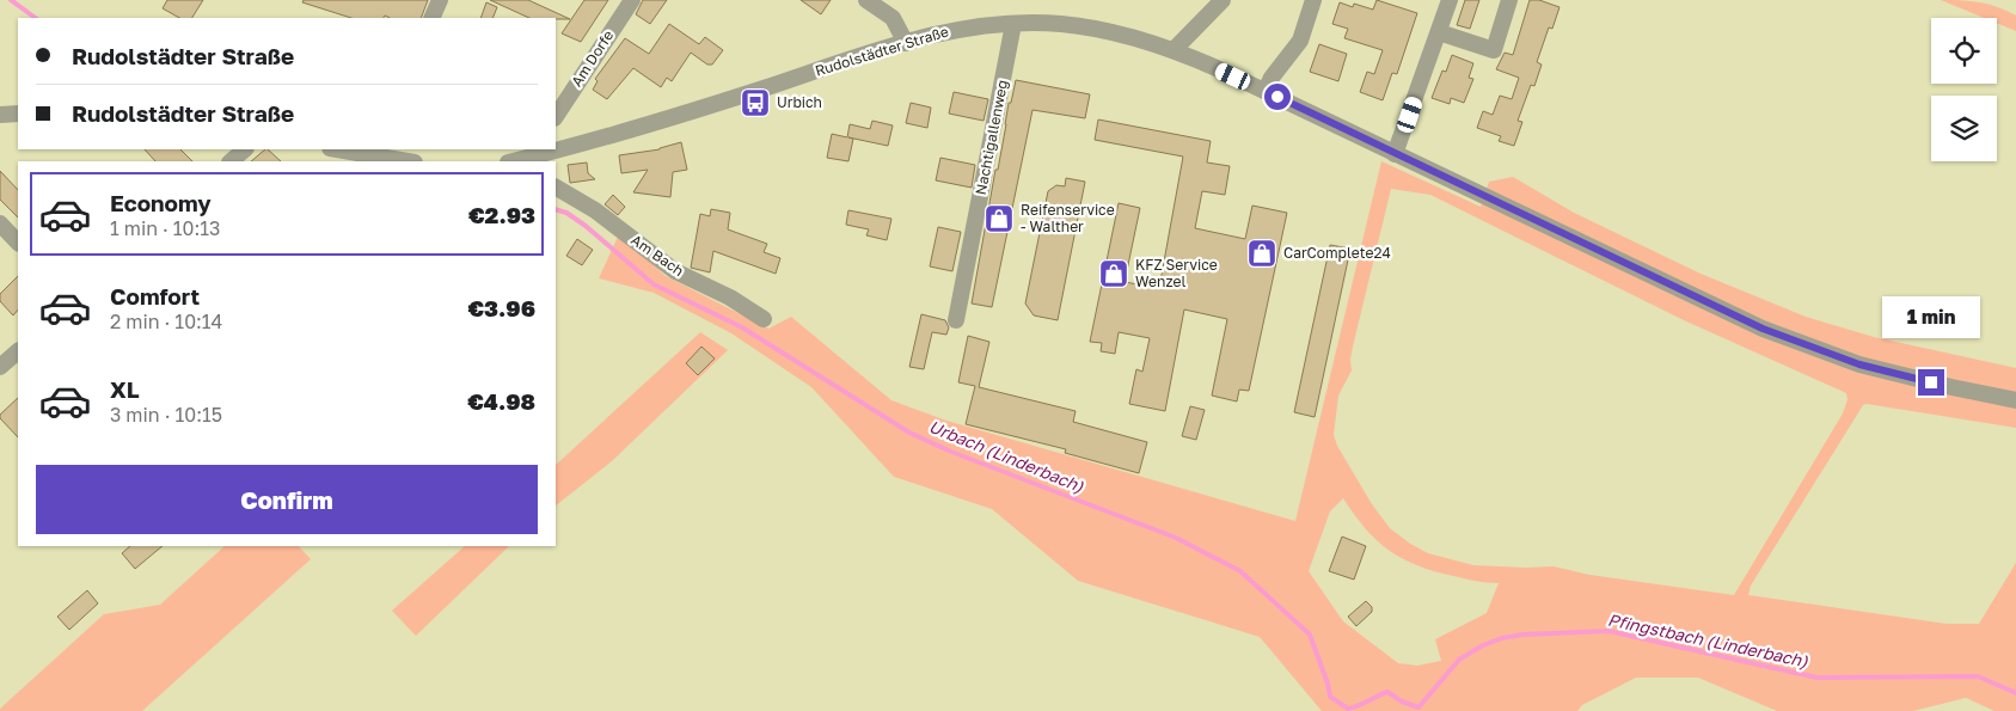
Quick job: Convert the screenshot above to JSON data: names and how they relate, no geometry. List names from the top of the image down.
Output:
{
  "streets": {
    "street": [
      "Rudolstädter Straße",
      "Am Dorfe",
      "Nachtigallenweg",
      "Am Bach"
    ]
  },
  "crossings": [
    ["Rudolstädter Straße", "Nachtigallenweg"]
  ],
  "water": ["Urbach (Linderbach)", "Pfingstbach (Linderbach)"],
  "places": {
    "bus stop": ["Urbich"],
    "shop": ["Reifenservice - Walther", "CarComplete24", "KFZ Service Wenzel"]
  },
  "page": {
    "banner": ["Rudolstädter Straße", "Rudolstädter Straße"],
    "list": [
      {
        "name": "Economy",
        "note": "1 min · 10:13",
        "value": "€2.93"
      },
      {
        "name": "Comfort",
        "note": "2 min · 10:14",
        "value": "€3.96"
      },
      {
        "name": "XL",
        "note": "3 min · 10:15",
        "value": "€4.98"
      }
    ],
    "bubble": "1 min",
    "buttons": "Confirm"
  }
}
